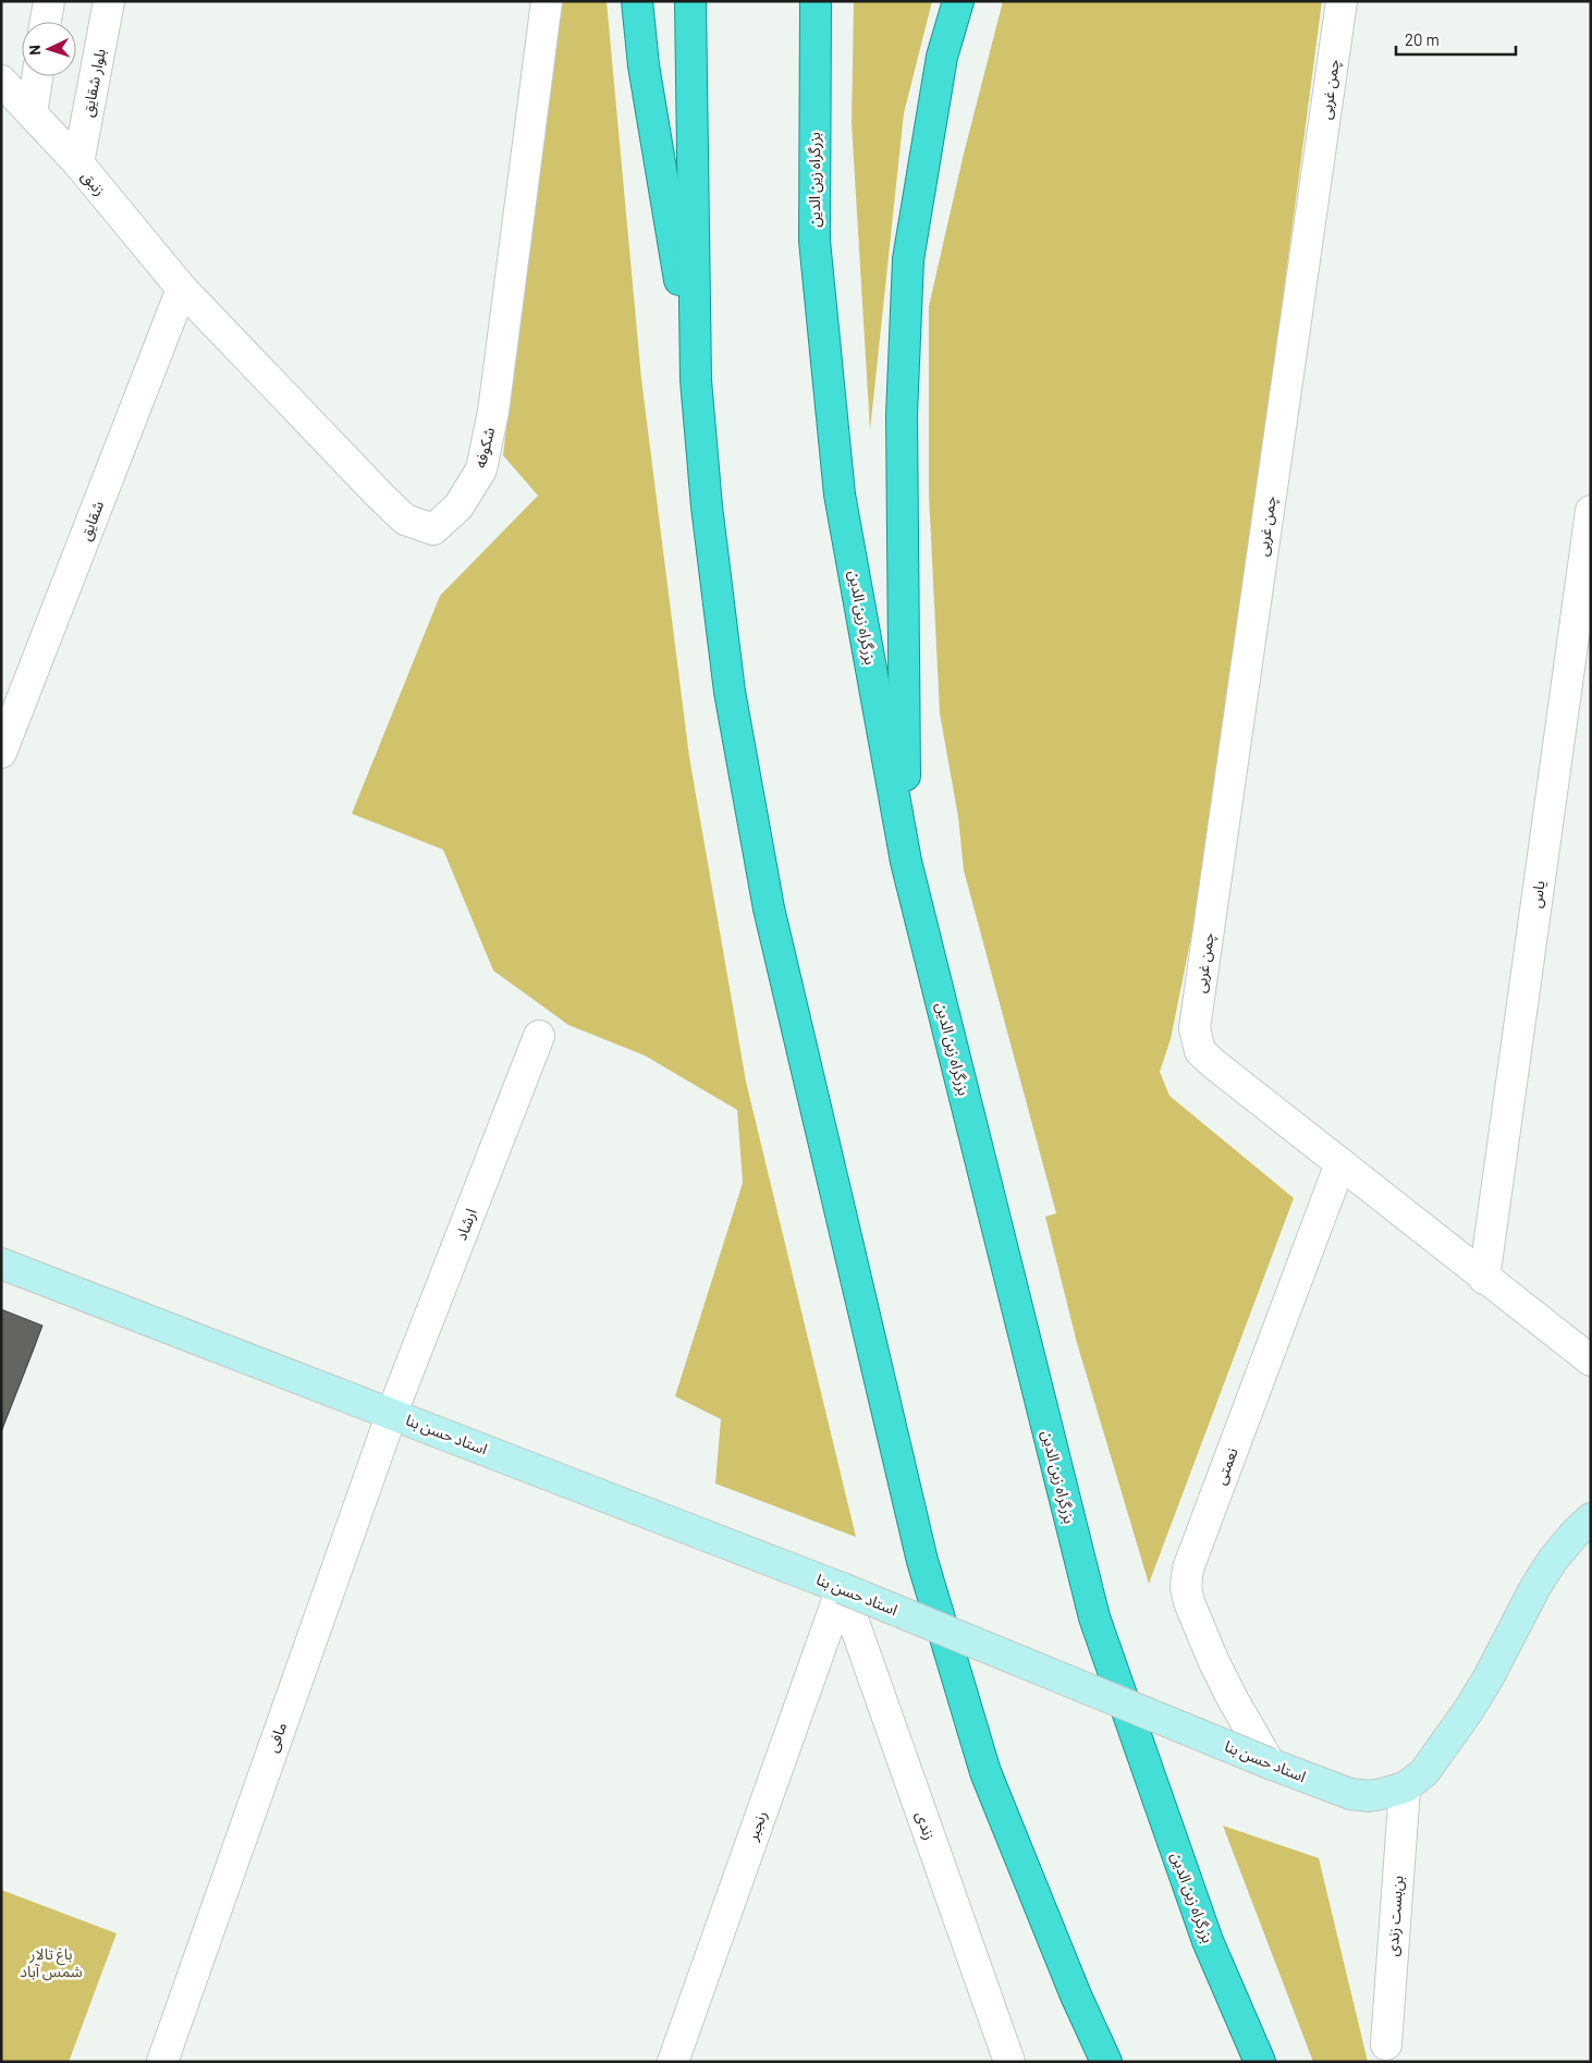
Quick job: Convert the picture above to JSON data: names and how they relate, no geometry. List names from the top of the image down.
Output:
{
  "streets": {
    "highway": ["بزرگراه زین الدین"],
    "main road": ["استاد حسن بنا"],
    "street": [
      "بلوار شقایق",
      "چمن غربی",
      "زنبق",
      "شکوفه",
      "شقایق",
      "یاس",
      "ارشاد",
      "نعمتی",
      "مافی",
      "رنجبر",
      "زندی",
      "بن‌بست زندی"
    ]
  },
  "crossings": [
    ["بلوار شقایق", "زنبق"],
    ["چمن غربی", "نعمتی"],
    ["زنبق", "شکوفه"],
    ["زنبق", "شقایق"],
    ["شکوفه", "شقایق"],
    ["ارشاد", "استاد حسن بنا"],
    ["ارشاد", "مافی"],
    ["استاد حسن بنا", "نعمتی"],
    ["استاد حسن بنا", "مافی"],
    ["استاد حسن بنا", "رنجبر"],
    ["استاد حسن بنا", "زندی"],
    ["استاد حسن بنا", "بن‌بست زندی"],
    ["رنجبر", "زندی"]
  ],
  "parks": ["باغ تالار شمس آباد"],
  "scale_bar": "20 m",
  "north": "left"
}
